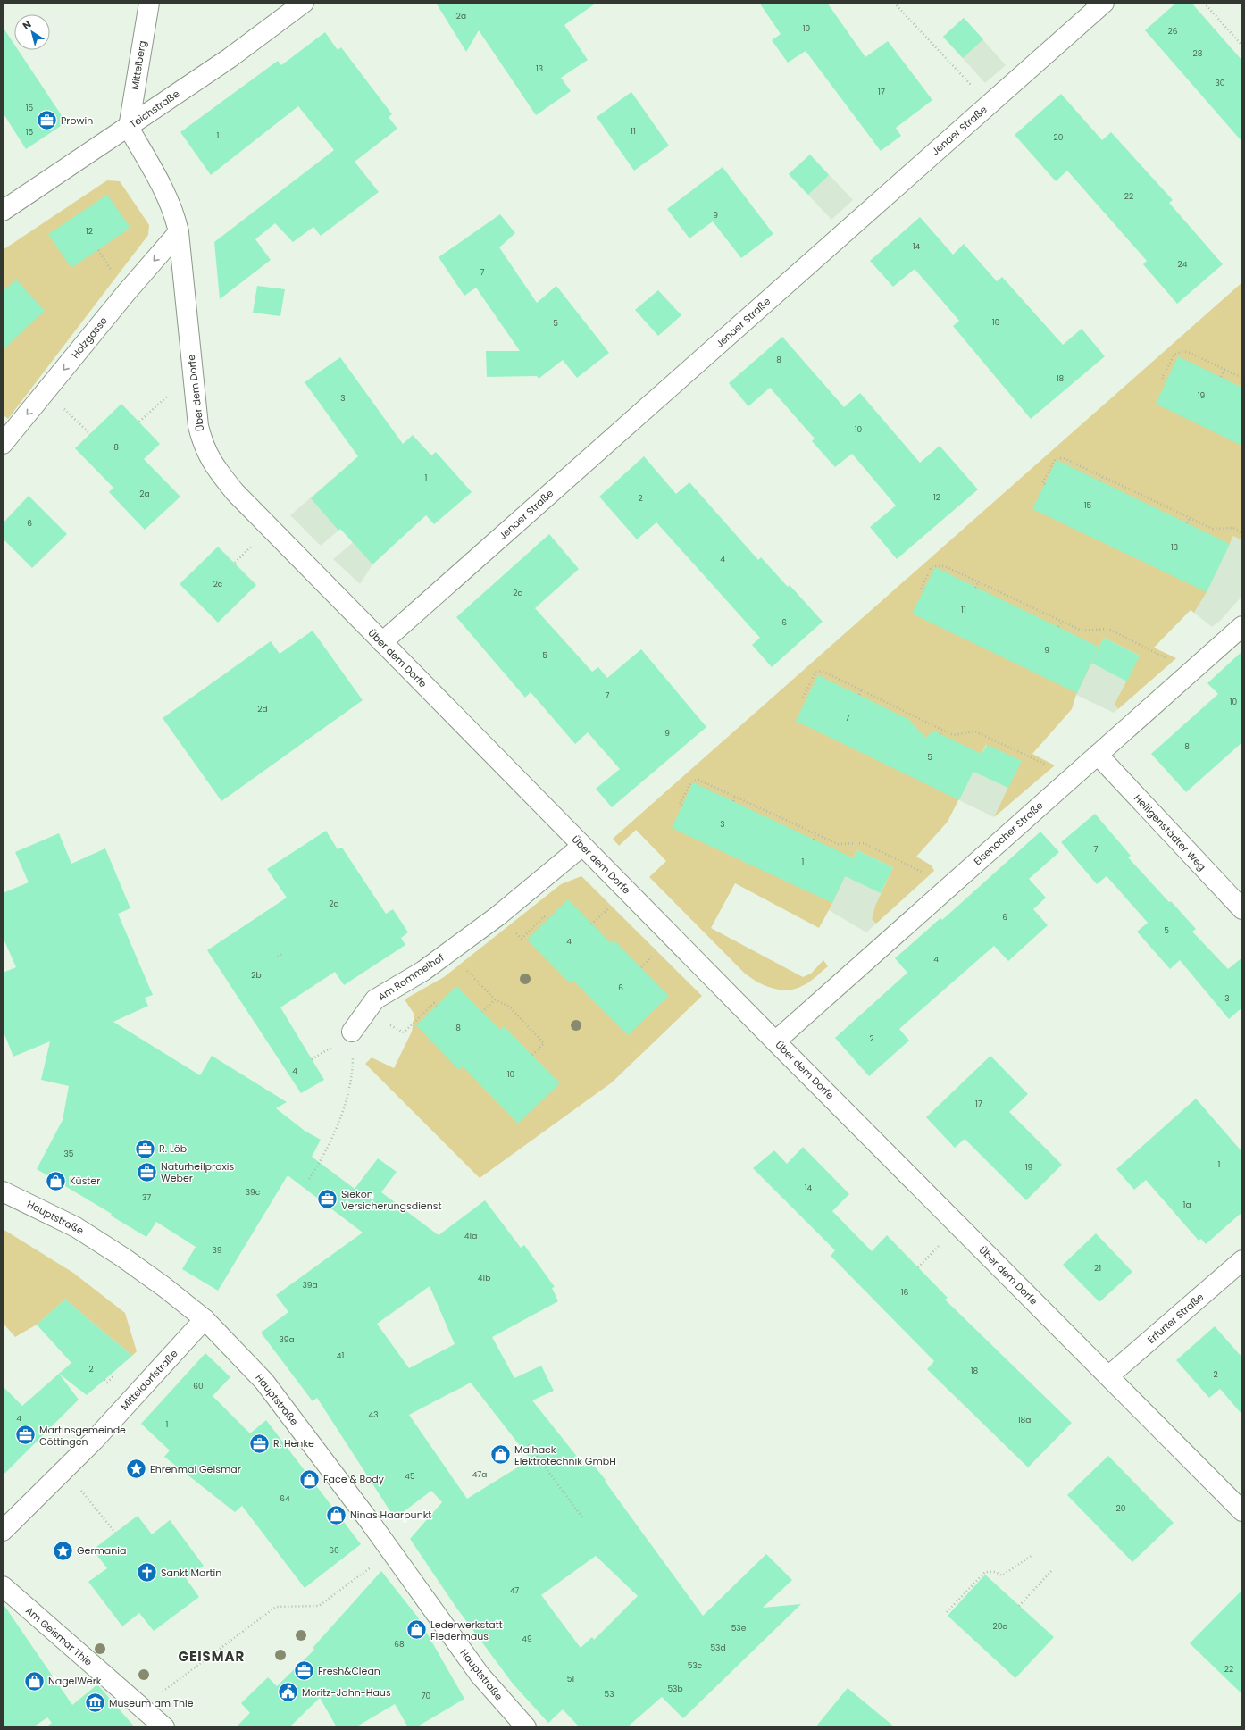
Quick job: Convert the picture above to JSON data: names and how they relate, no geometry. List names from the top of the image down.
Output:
{
  "streets": {
    "street": [
      "Mittelberg",
      "Teichstraße",
      "Jenaer Straße",
      "Holzgasse",
      "Über dem Dorfe",
      "Heiligenstädter Weg",
      "Eisenacher Straße",
      "Am Rommelhof",
      "Hauptstraße",
      "Erfurter Straße",
      "Mitteldorfstraße",
      "Am Geismar Thie"
    ]
  },
  "crossings": [
    ["Mittelberg", "Teichstraße"],
    ["Mittelberg", "Über dem Dorfe"],
    ["Teichstraße", "Über dem Dorfe"],
    ["Jenaer Straße", "Über dem Dorfe"],
    ["Holzgasse", "Über dem Dorfe"],
    ["Über dem Dorfe", "Eisenacher Straße"],
    ["Über dem Dorfe", "Am Rommelhof"],
    ["Über dem Dorfe", "Erfurter Straße"],
    ["Heiligenstädter Weg", "Eisenacher Straße"],
    ["Hauptstraße", "Mitteldorfstraße"]
  ],
  "one_way": ["Holzgasse"],
  "districts": ["GEISMAR"],
  "places": {
    "office": [
      "Prowin",
      "R. Löb",
      "Naturheilpraxis Weber",
      "Siekon Versicherungsdienst",
      "Martinsgemeinde Göttingen",
      "R. Henke",
      "Fresh&Clean"
    ],
    "shop": [
      "Küster",
      "Maihack Elektrotechnik GmbH",
      "Face & Body",
      "Ninas Haarpunkt",
      "Lederwerkstatt Fledermaus",
      "NagelWerk"
    ],
    "place": ["Ehrenmal Geismar", "Germania"],
    "church": ["Sankt Martin"],
    "public building": ["Moritz-Jahn-Haus"],
    "museum": ["Museum am Thie"]
  },
  "house_numbers": [
    "12a",
    "19",
    "26",
    "28",
    "13",
    "30",
    "17",
    "15",
    "11",
    "15",
    "1",
    "20",
    "22",
    "9",
    "12",
    "14",
    "24",
    "7",
    "16",
    "5",
    "8",
    "18",
    "19",
    "3",
    "10",
    "8",
    "1",
    "2a",
    "12",
    "2",
    "15",
    "6",
    "13",
    "4",
    "2c",
    "2a",
    "11",
    "6",
    "9",
    "5",
    "7",
    "10",
    "2d",
    "7",
    "9",
    "8",
    "5",
    "3",
    "7",
    "1",
    "2a",
    "6",
    "5",
    "4",
    "4",
    "2b",
    "6",
    "3",
    "8",
    "2",
    "4",
    "10",
    "17",
    "35",
    "1",
    "19",
    "14",
    "39c",
    "37",
    "1a",
    "41a",
    "39",
    "21",
    "41b",
    "39a",
    "16",
    "39a",
    "41",
    "2",
    "18",
    "2",
    "60",
    "43",
    "4",
    "18a",
    "1",
    "47a",
    "45",
    "64",
    "20",
    "66",
    "47",
    "20a",
    "53e",
    "49",
    "68",
    "53d",
    "53c",
    "22",
    "51",
    "53b",
    "53",
    "70"
  ],
  "north": "top left"
}
